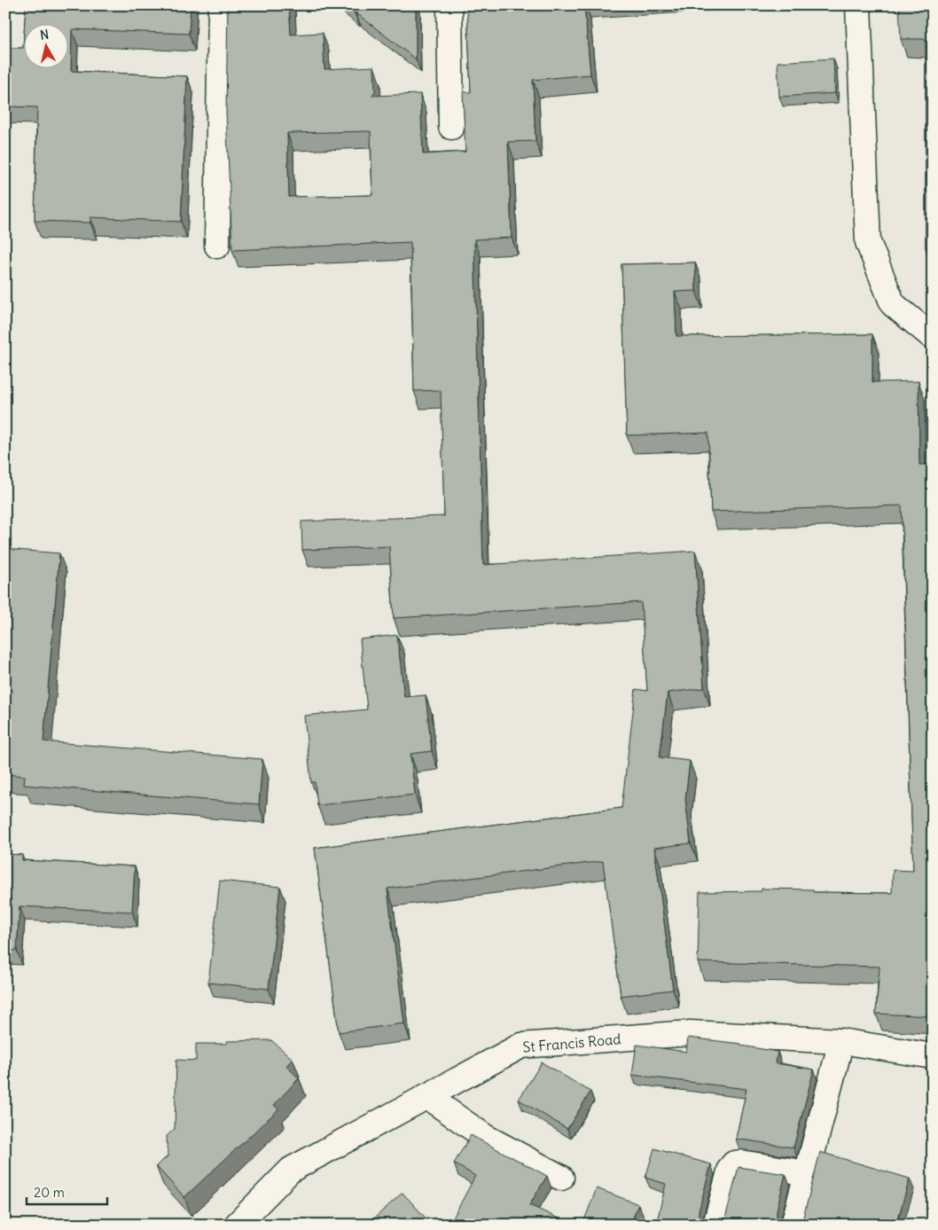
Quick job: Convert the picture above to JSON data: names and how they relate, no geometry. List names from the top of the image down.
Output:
{
  "streets": {
    "street": ["St Francis Road"]
  },
  "scale_bar": "20 m",
  "north": "top"
}
